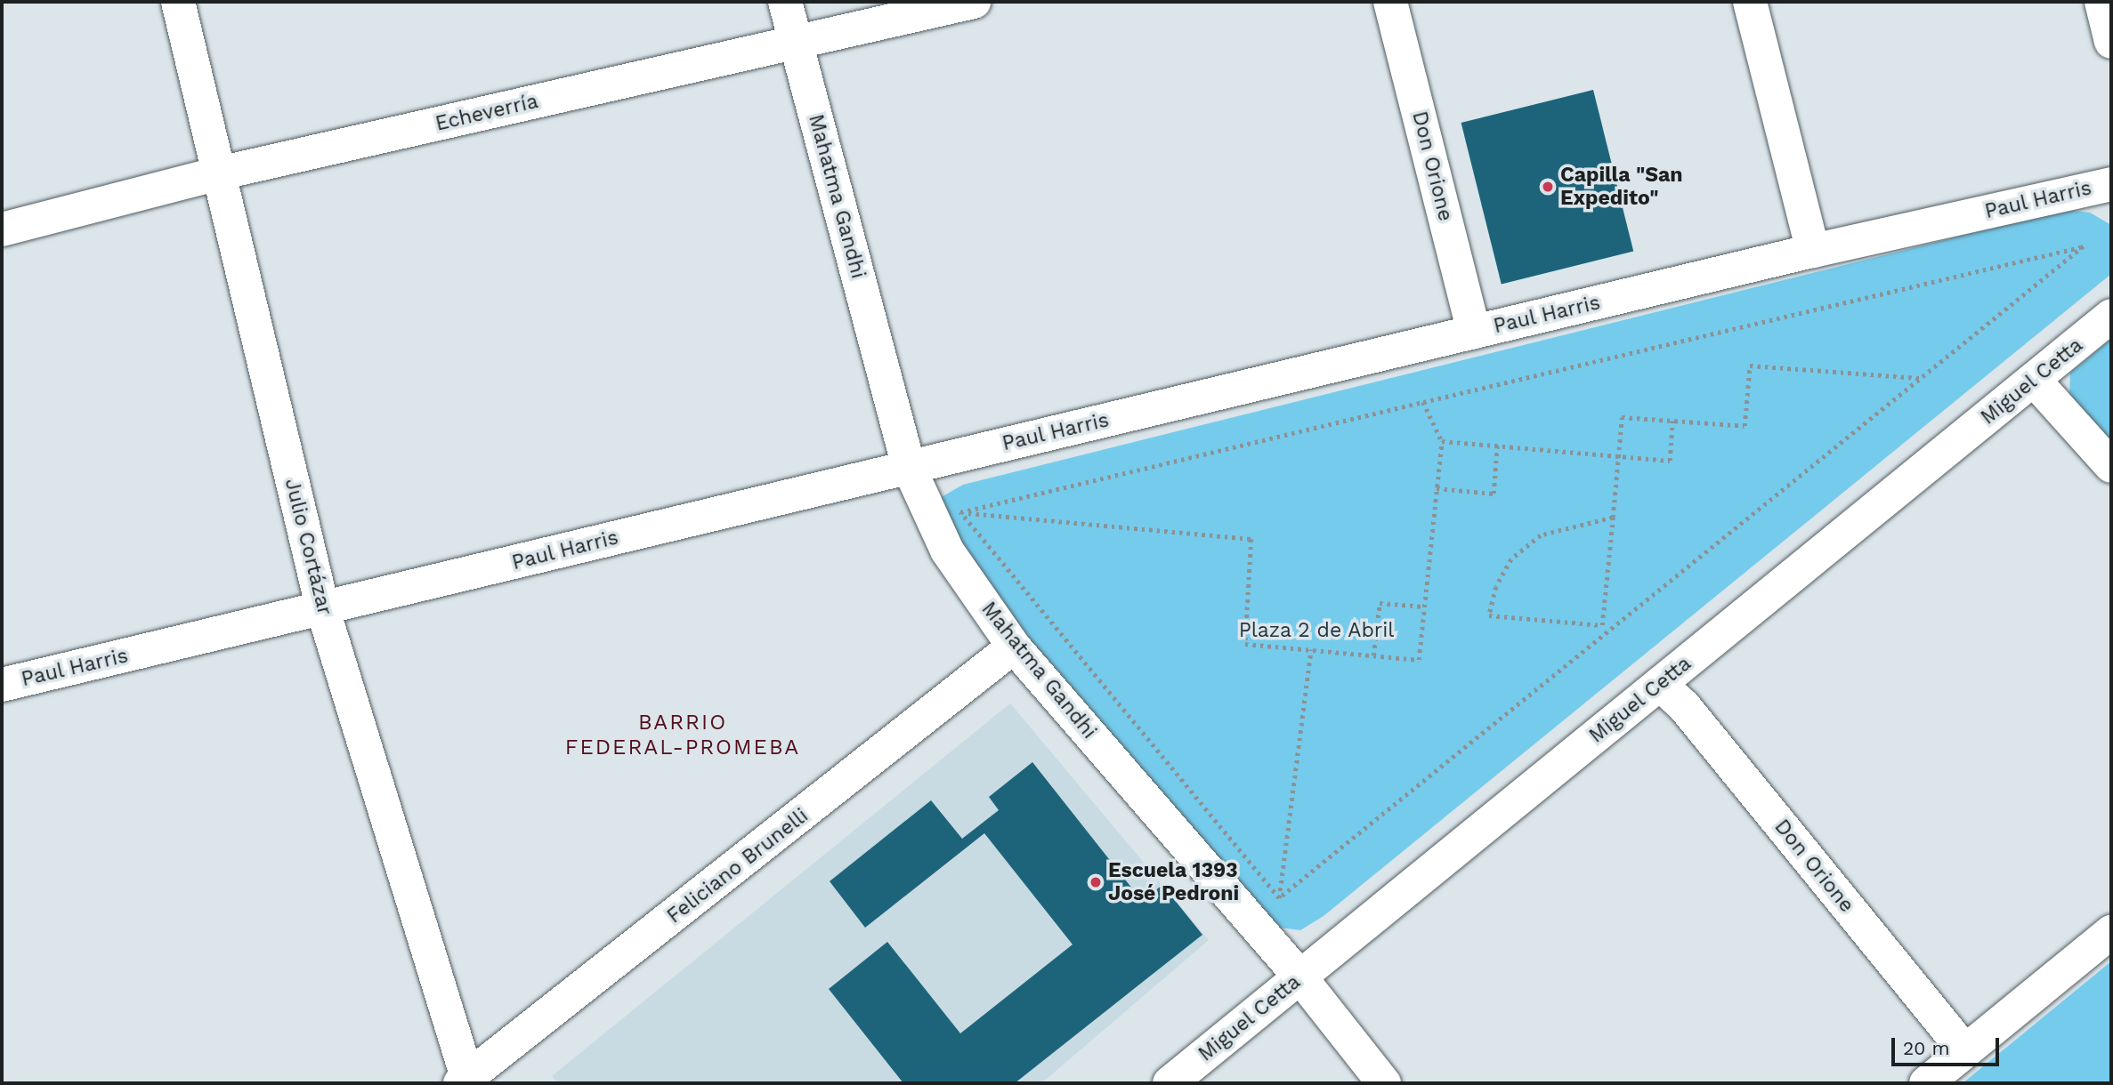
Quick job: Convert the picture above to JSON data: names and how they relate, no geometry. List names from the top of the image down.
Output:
{
  "streets": {
    "street": [
      "Echeverría",
      "Don Orione",
      "Mahatma Gandhi",
      "Paul Harris",
      "Miguel Cetta",
      "Julio Cortázar",
      "Feliciano Brunelli"
    ]
  },
  "crossings": [
    ["Echeverría", "Mahatma Gandhi"],
    ["Echeverría", "Julio Cortázar"],
    ["Don Orione", "Paul Harris"],
    ["Don Orione", "Miguel Cetta"],
    ["Mahatma Gandhi", "Paul Harris"],
    ["Mahatma Gandhi", "Miguel Cetta"],
    ["Mahatma Gandhi", "Feliciano Brunelli"],
    ["Paul Harris", "Julio Cortázar"],
    ["Julio Cortázar", "Feliciano Brunelli"]
  ],
  "districts": ["BARRIO FEDERAL-PROMEBA"],
  "parks": ["Plaza 2 de Abril"],
  "places": ["Capilla \"San Expedito\"", "Escuela 1393 José Pedroni"],
  "scale_bar": "20 m"
}
